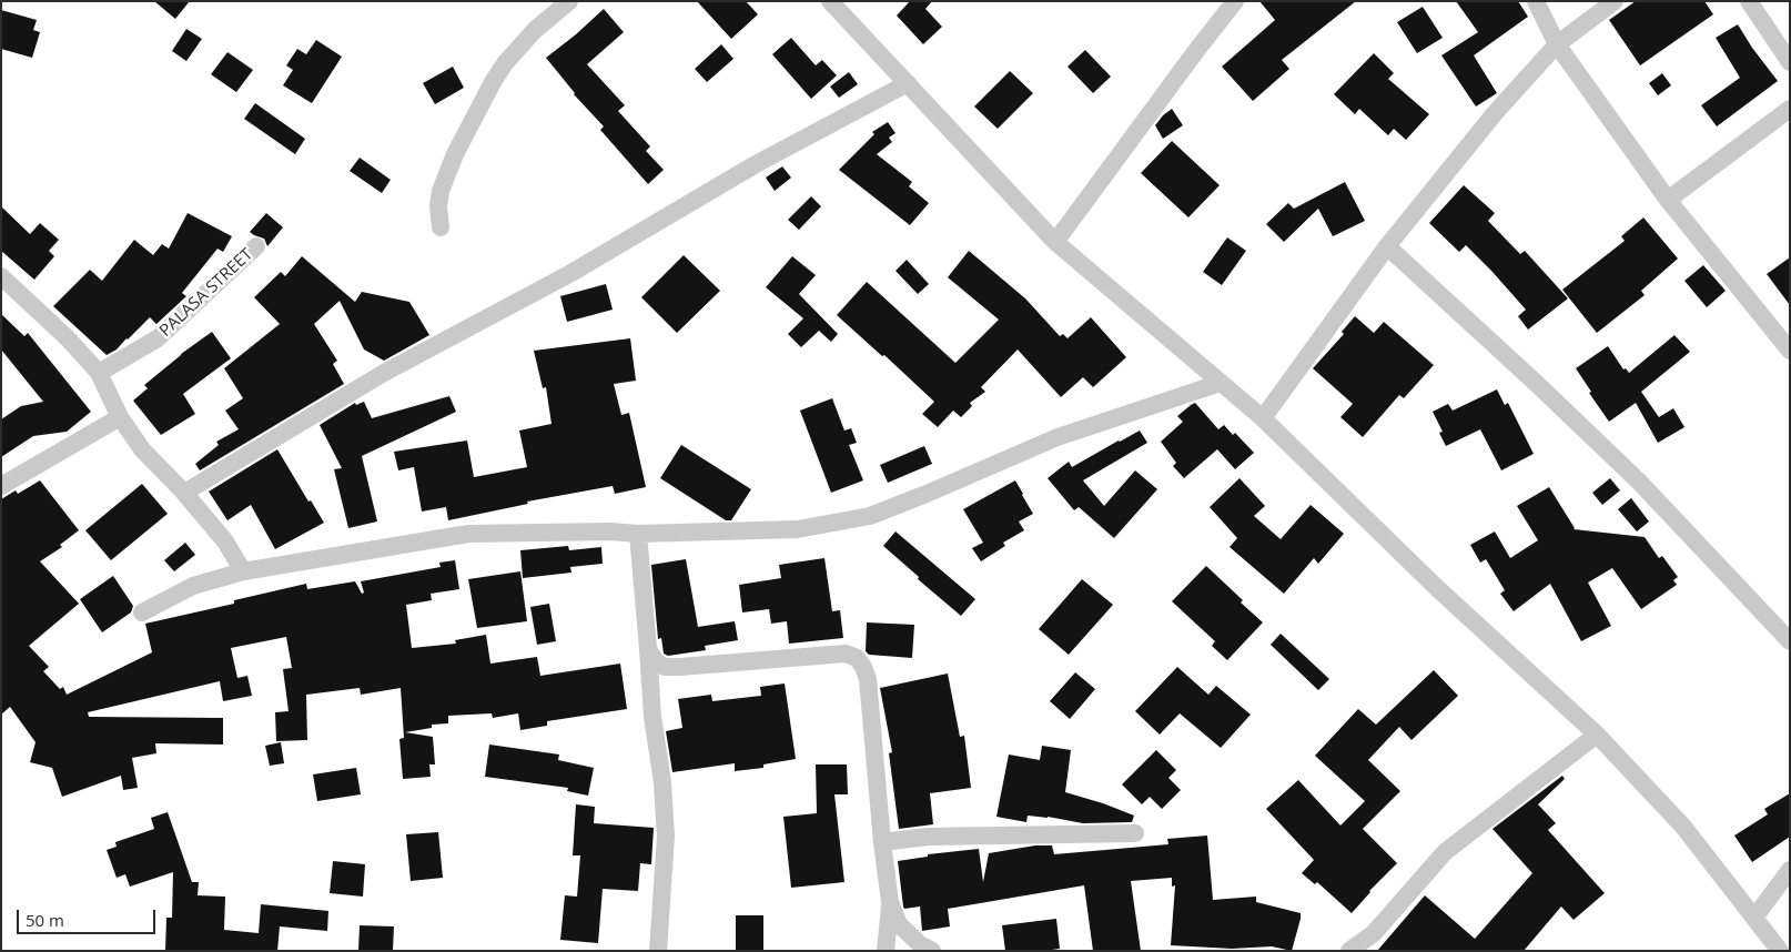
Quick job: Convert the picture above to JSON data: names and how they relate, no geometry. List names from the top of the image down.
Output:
{
  "streets": {
    "street": ["PALASA STREET"]
  },
  "scale_bar": "50 m"
}
